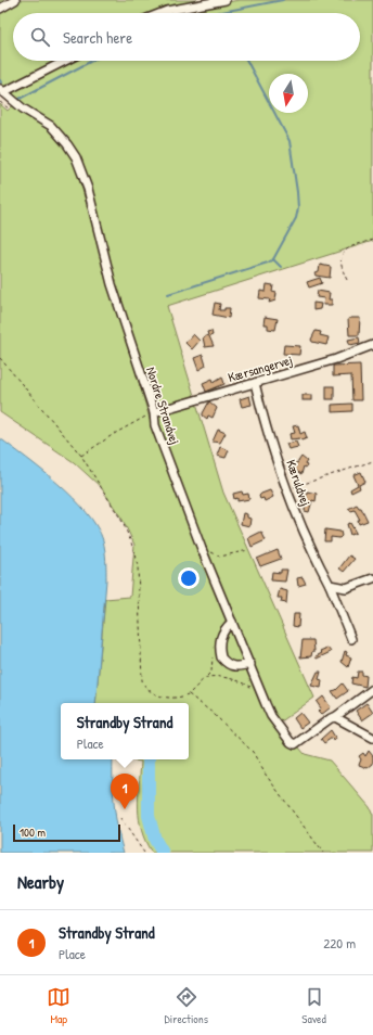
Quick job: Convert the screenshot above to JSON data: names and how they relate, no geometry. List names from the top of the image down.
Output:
{
  "streets": {
    "street": ["Kærsangervej", "Nordre Strandvej", "Kæruldvej"]
  },
  "crossings": [
    ["Kærsangervej", "Nordre Strandvej"],
    ["Kærsangervej", "Kæruldvej"]
  ],
  "scale_bar": "100 m",
  "north": "bottom",
  "page": {
    "search": "Search here",
    "popup": ["Strandby Strand", "Place"],
    "pins": "1",
    "scale": "100 m",
    "heading": "Nearby",
    "list": [
      {
        "mark": "1",
        "name": "Strandby Strand",
        "note": "Place",
        "value": "220 m"
      }
    ],
    "nav": ["Map", "Directions", "Saved"]
  }
}
